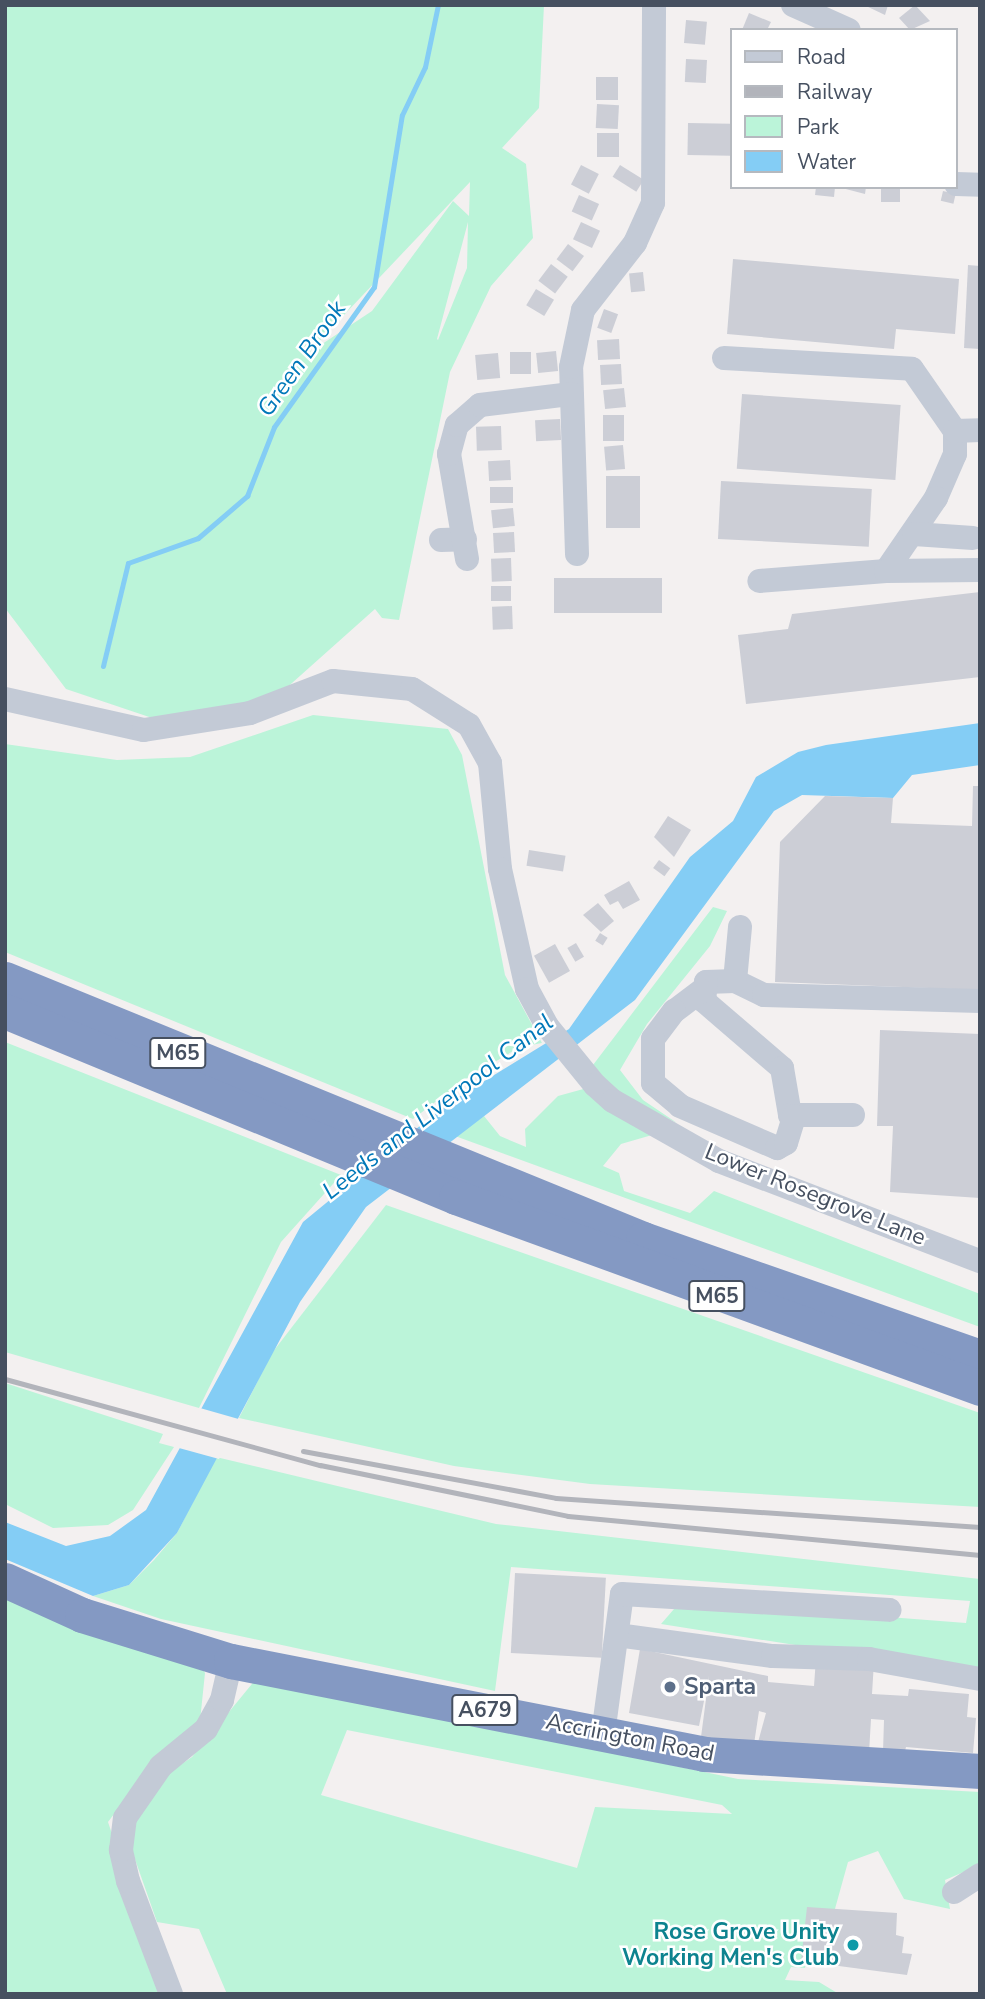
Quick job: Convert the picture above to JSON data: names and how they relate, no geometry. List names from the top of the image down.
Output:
{
  "streets": {
    "highway": ["M65", "A679", "Accrington Road"],
    "street": ["Lower Rosegrove Lane"]
  },
  "water": ["Green Brook", "Leeds and Liverpool Canal"],
  "places": ["Sparta", "Rose Grove Unity Working Men's Club"],
  "legend": [
    "Road",
    "Railway",
    "Park",
    "Water"
  ]
}
